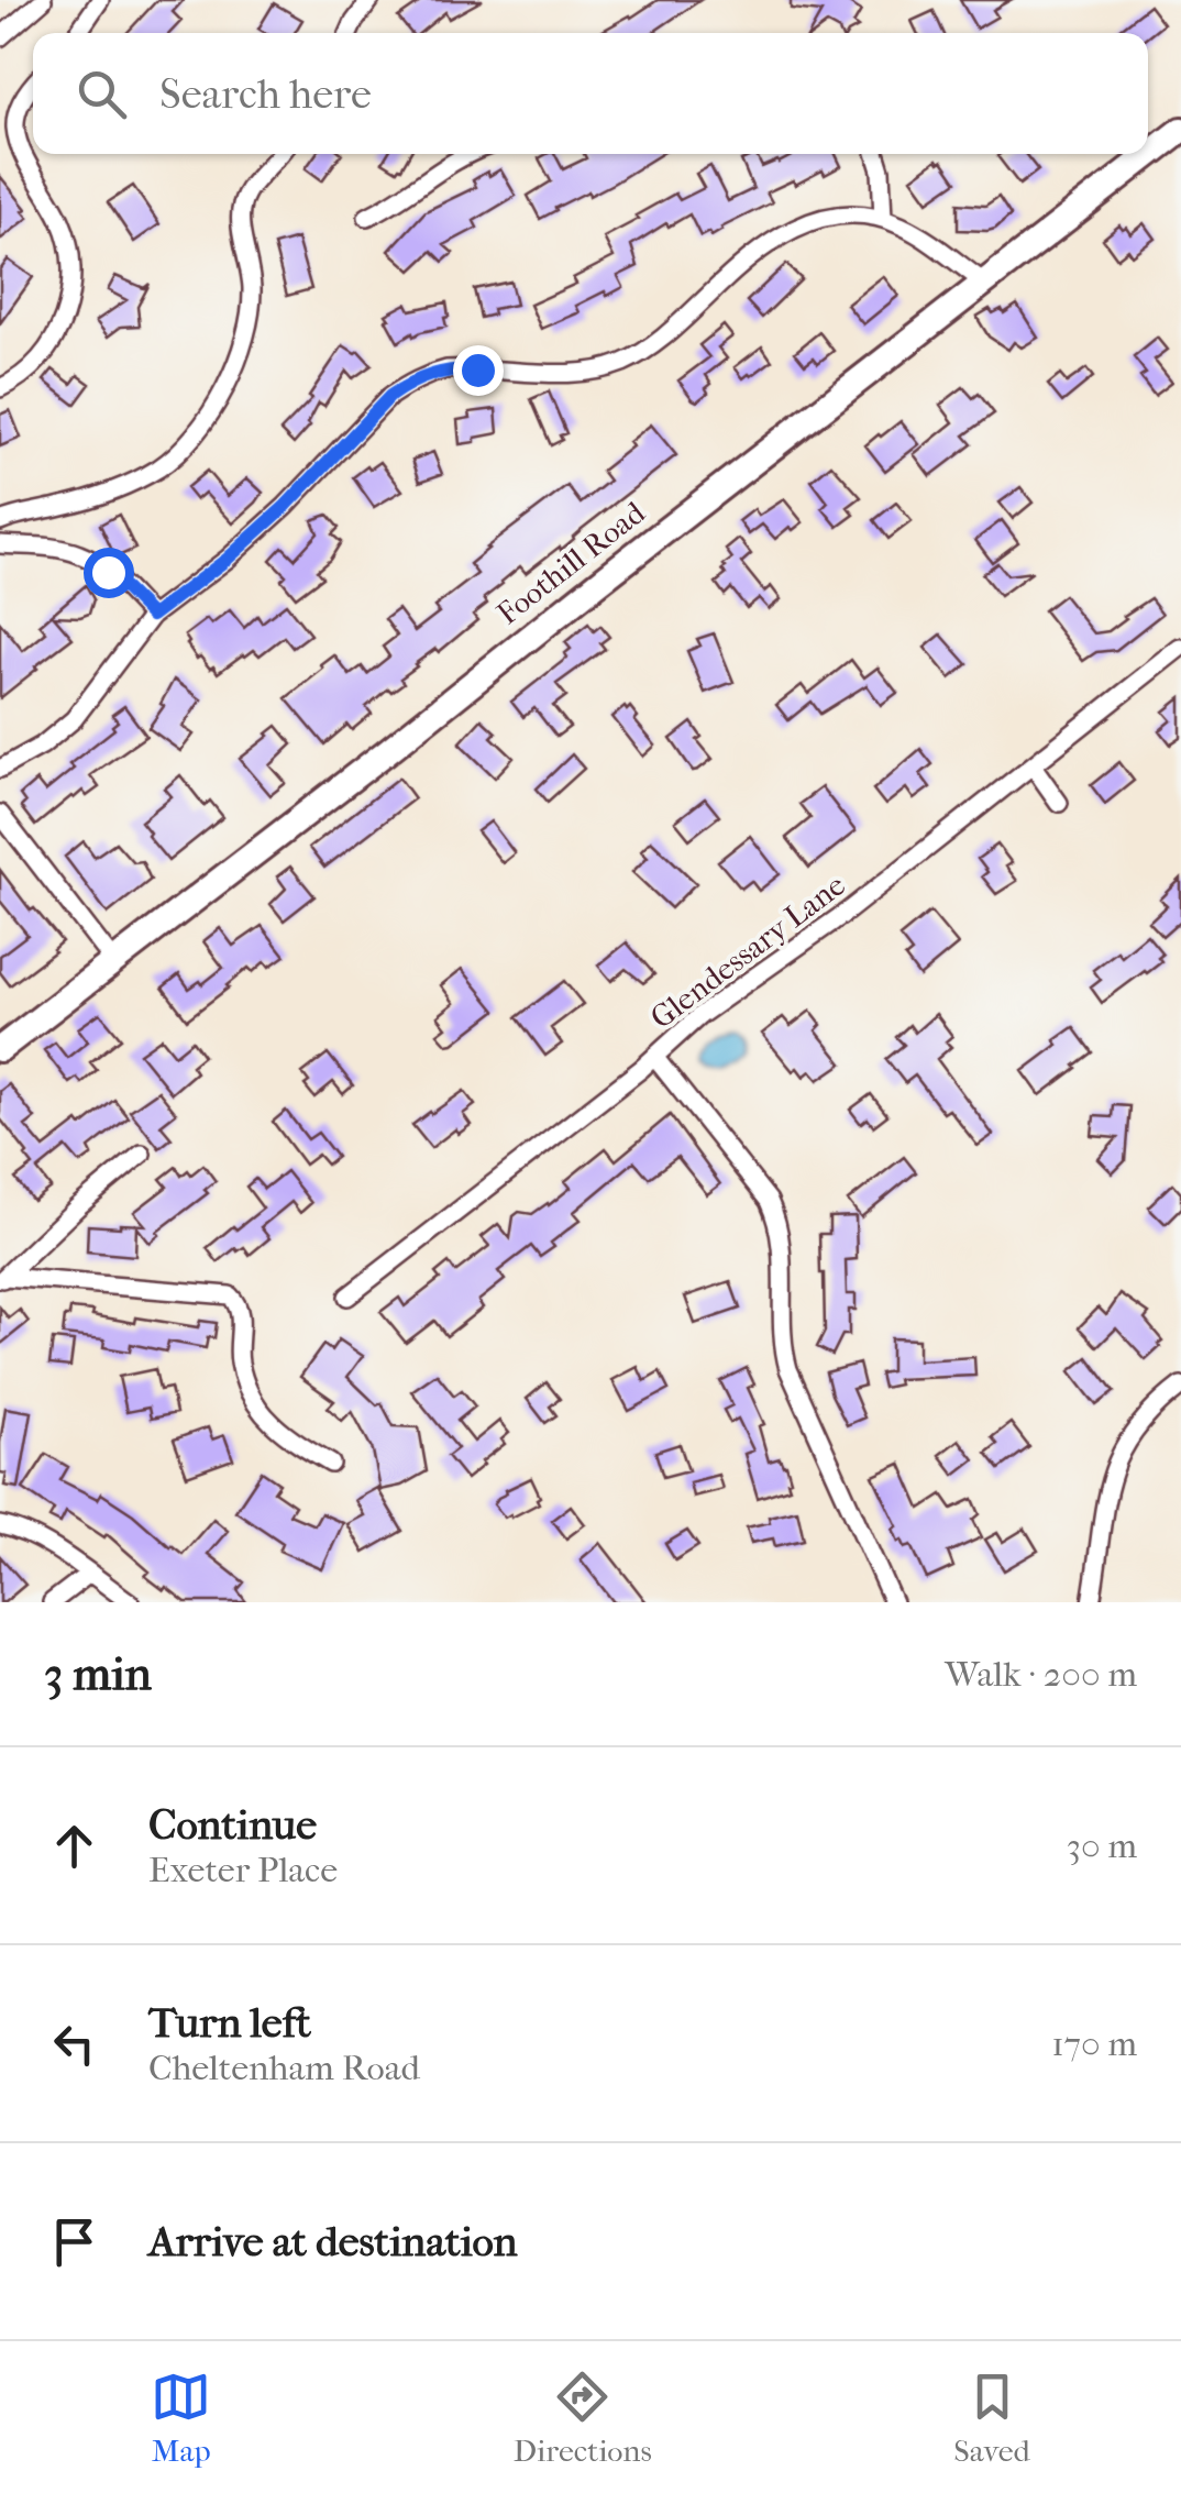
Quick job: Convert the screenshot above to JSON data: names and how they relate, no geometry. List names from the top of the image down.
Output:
{
  "streets": {
    "main road": ["Foothill Road"],
    "street": ["Glendessary Lane"]
  },
  "page": {
    "search": "Search here",
    "heading": ["3 min", "Walk · 200 m"],
    "list": [
      ["Continue", "Exeter Place", "30 m"],
      ["Turn left", "Cheltenham Road", "170 m"],
      "Arrive at destination"
    ],
    "nav": ["Map", "Directions", "Saved"]
  }
}
